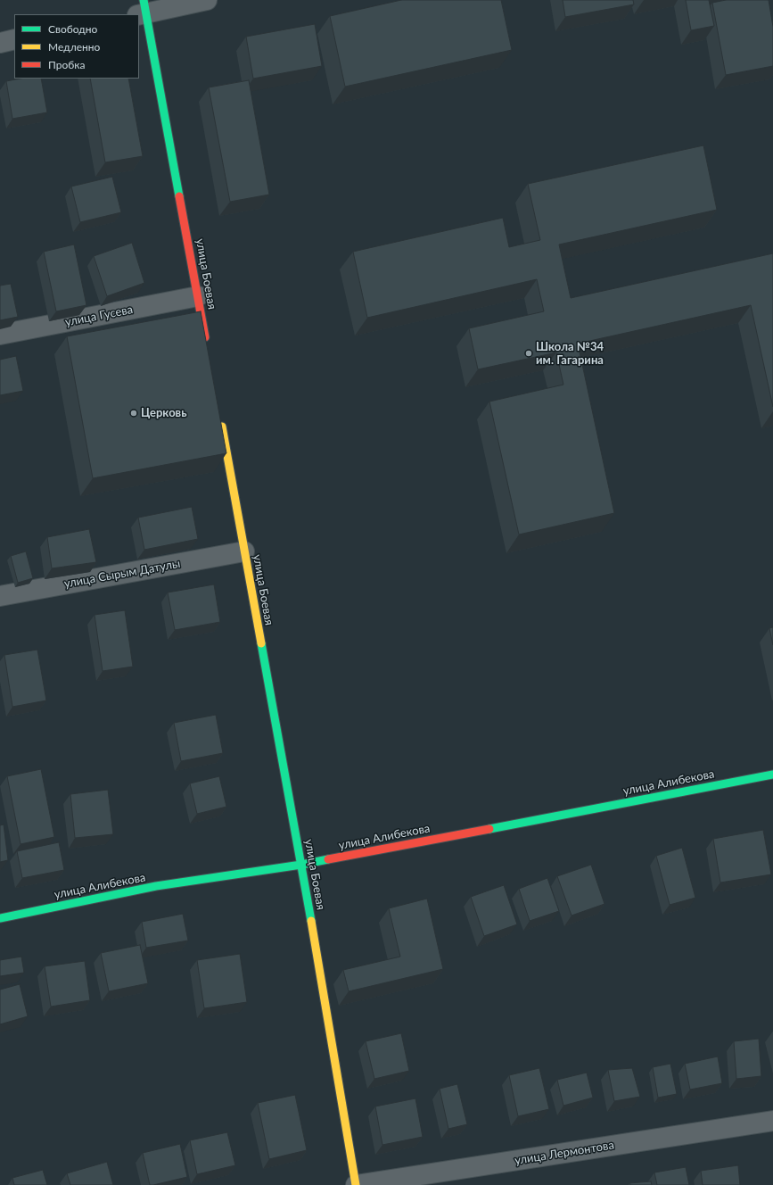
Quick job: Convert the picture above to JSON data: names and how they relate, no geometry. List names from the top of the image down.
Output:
{
  "streets": {
    "street": [
      "улица Боевая",
      "улица Гусева",
      "улица Сырым Датулы",
      "улица Алибекова",
      "улица Лермонтова"
    ]
  },
  "crossings": [
    ["улица Боевая", "улица Гусева"],
    ["улица Боевая", "улица Сырым Датулы"],
    ["улица Боевая", "улица Алибекова"],
    ["улица Боевая", "улица Лермонтова"]
  ],
  "places": ["Школа №34 им. Гагарина", "Церковь"],
  "legend": ["Свободно", "Медленно", "Пробка"]
}
